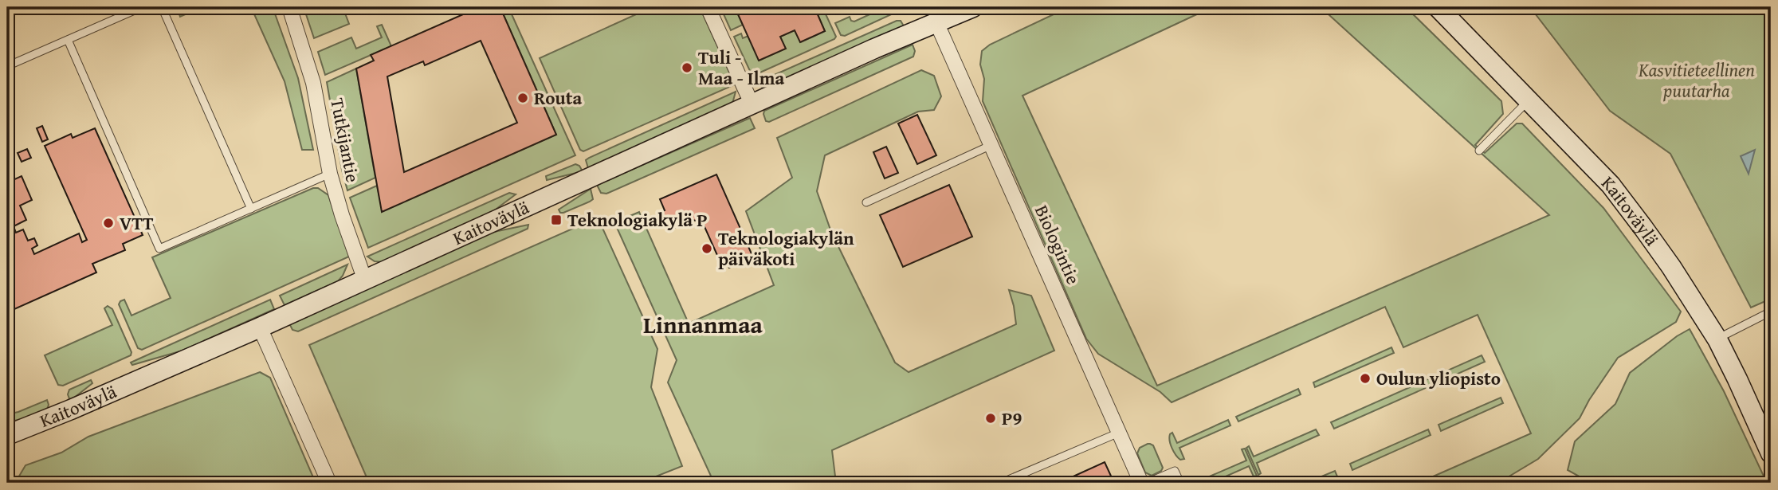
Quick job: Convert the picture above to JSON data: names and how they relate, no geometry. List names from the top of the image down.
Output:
{
  "streets": {
    "street": ["Tutkijantie", "Kaitoväylä", "Biologintie"]
  },
  "crossings": [
    ["Tutkijantie", "Kaitoväylä"],
    ["Kaitoväylä", "Biologintie"]
  ],
  "districts": ["Linnanmaa"],
  "parks": ["Kasvitieteellinen puutarha"],
  "places": {
    "other": [
      "Tuli - Maa - Ilma",
      "Routa",
      "VTT",
      "Teknologiakylän päiväkoti",
      "Oulun yliopisto",
      "P9"
    ],
    "transit": ["Teknologiakylä P"]
  }
}
